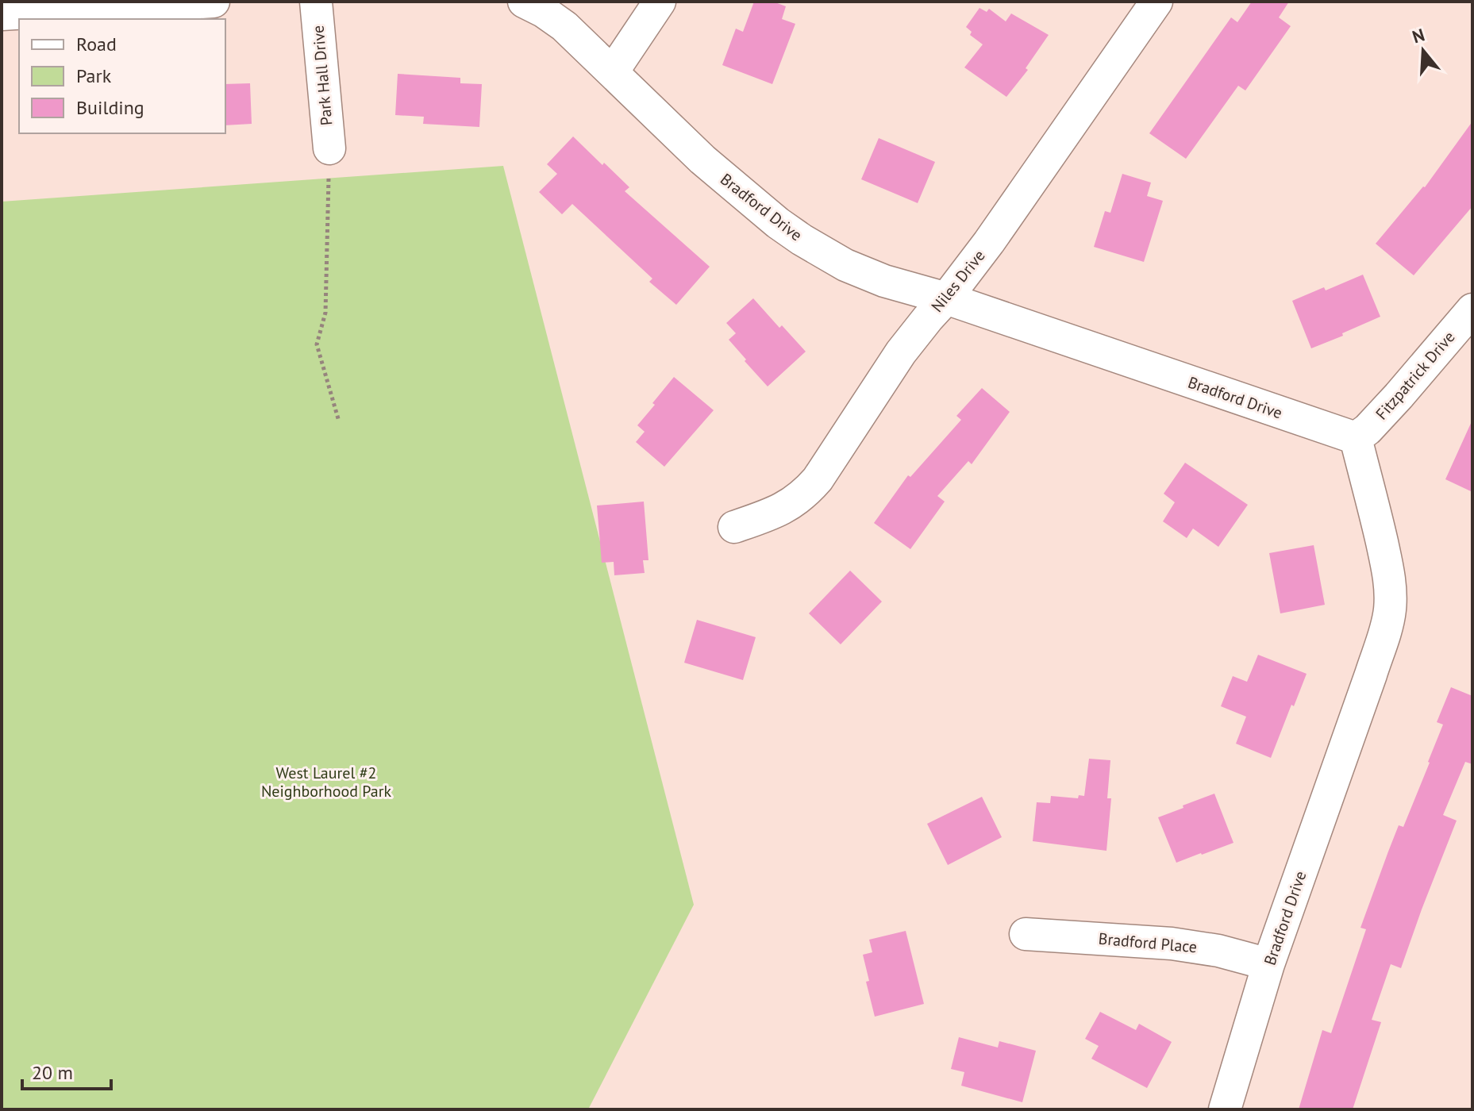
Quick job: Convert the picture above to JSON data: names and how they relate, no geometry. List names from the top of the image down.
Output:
{
  "streets": {
    "street": [
      "Park Hall Drive",
      "Bradford Drive",
      "Niles Drive",
      "Fitzpatrick Drive",
      "Bradford Place"
    ]
  },
  "crossings": [
    ["Bradford Drive", "Niles Drive"],
    ["Bradford Drive", "Fitzpatrick Drive"],
    ["Bradford Drive", "Bradford Place"]
  ],
  "parks": ["West Laurel #2 Neighborhood Park"],
  "legend": ["Road", "Park", "Building"],
  "scale_bar": "20 m",
  "north": "top"
}
